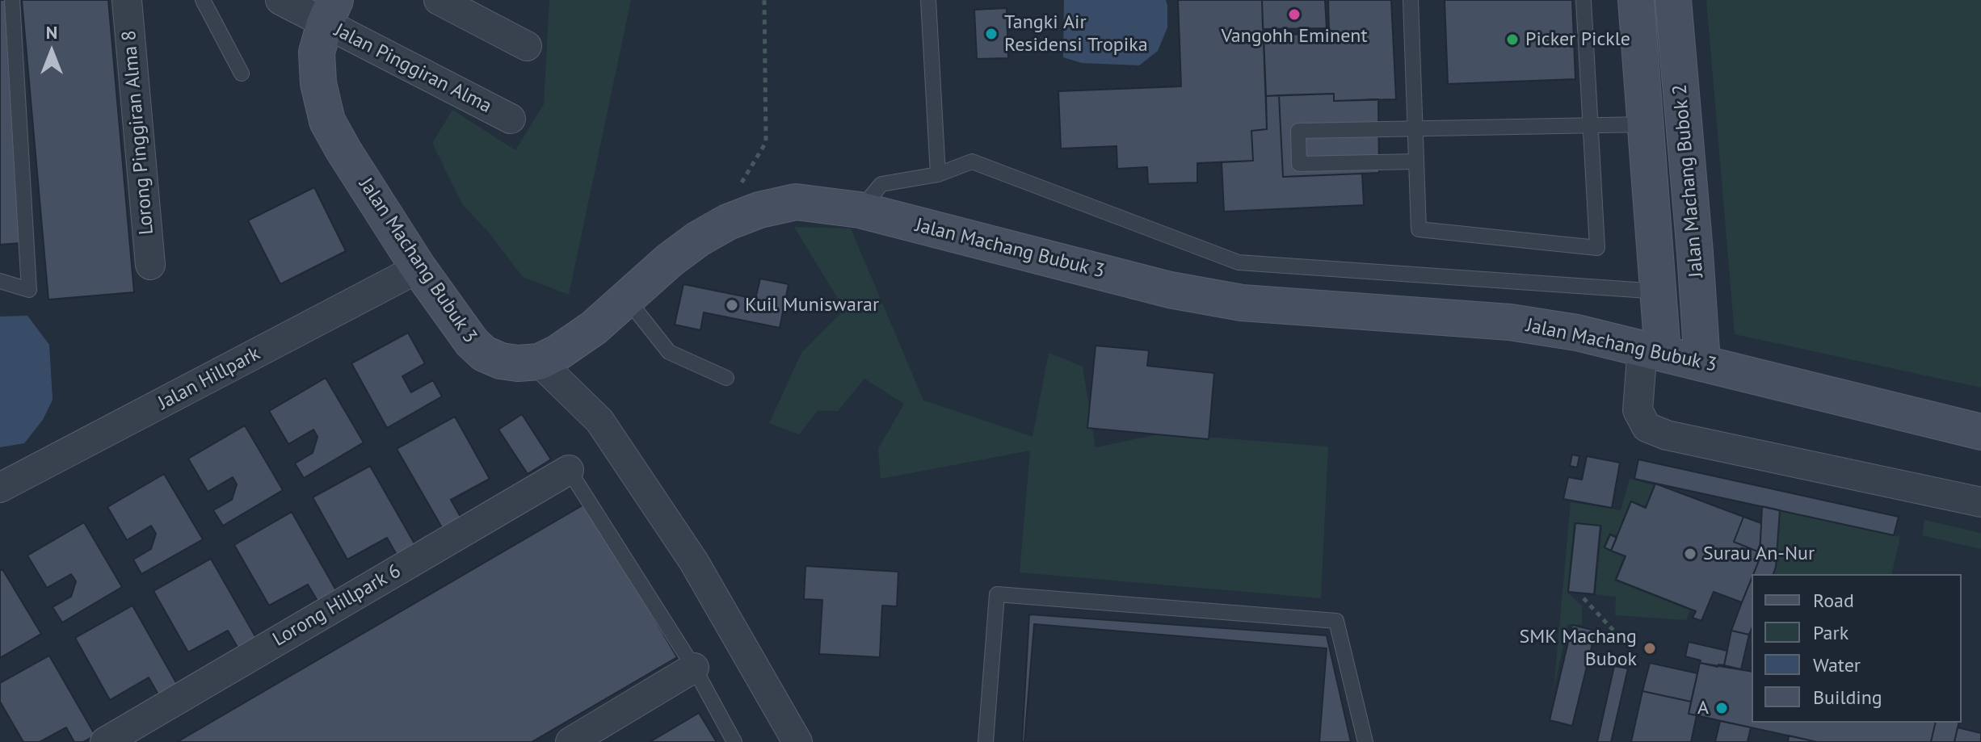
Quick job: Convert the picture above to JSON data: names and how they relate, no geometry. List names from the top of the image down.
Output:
{
  "streets": {
    "main road": ["Jalan Machang Bubok 2", "Jalan Machang Bubuk 3"],
    "street": [
      "Jalan Pinggiran Alma",
      "Lorong Pinggiran Alma 8",
      "Jalan Hillpark",
      "Lorong Hillpark 6"
    ]
  },
  "crossings": [
    ["Jalan Pinggiran Alma", "Jalan Machang Bubuk 3"],
    ["Jalan Machang Bubok 2", "Jalan Machang Bubuk 3"],
    ["Jalan Machang Bubuk 3", "Jalan Hillpark"]
  ],
  "places": [
    "Vangohh Eminent",
    "Tangki Air Residensi Tropika",
    "Picker Pickle",
    "Kuil Muniswarar",
    "Surau An-Nur",
    "SMK Machang Bubok",
    "A"
  ],
  "legend": [
    "Road",
    "Park",
    "Water",
    "Building"
  ],
  "north": "top"
}
